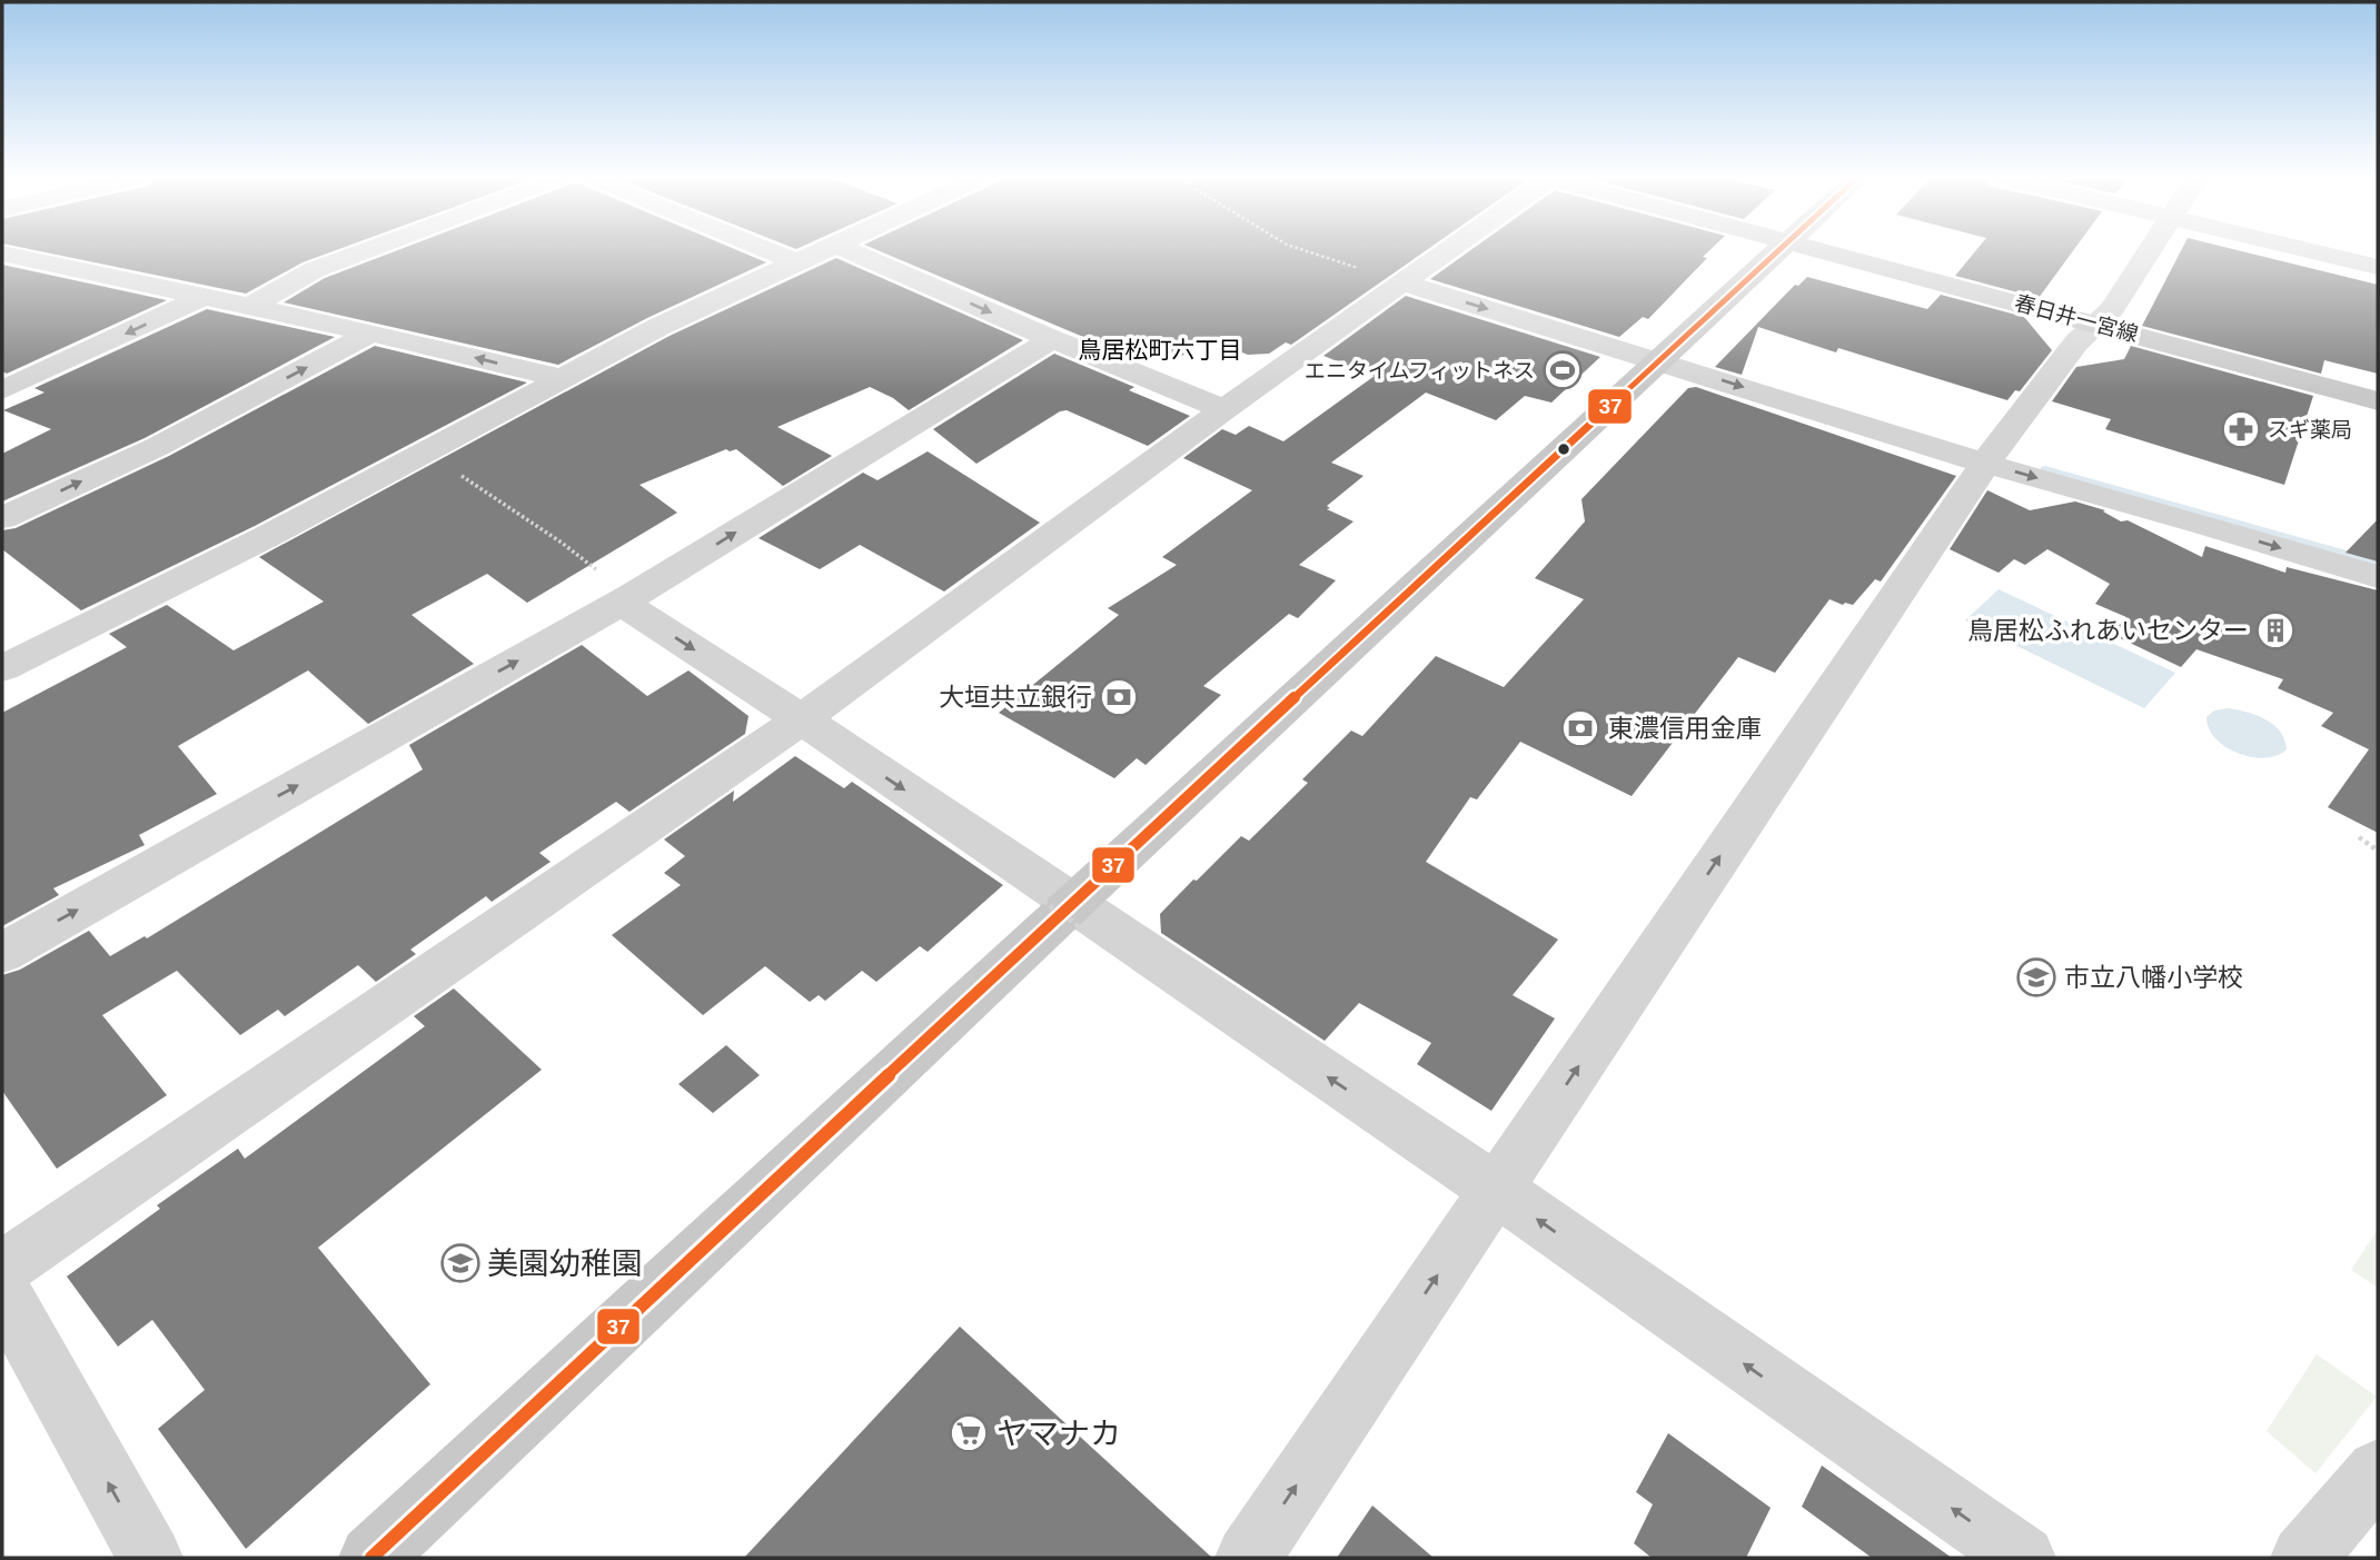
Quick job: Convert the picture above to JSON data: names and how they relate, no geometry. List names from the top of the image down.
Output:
{
  "streets": {
    "main road": ["春日井一宮線"]
  },
  "districts": ["鳥居松町六丁目"],
  "places": {
    "sports": ["エニタイムフィットネス"],
    "pharmacy": ["スギ薬局"],
    "building": ["鳥居松ふれあいセンター"],
    "bank": ["大垣共立銀行", "東濃信用金庫"],
    "school or university": ["市立八幡小学校", "美園幼稚園"],
    "supermarket": ["ヤマナカ"]
  },
  "lines": ["transit line 37"]
}
